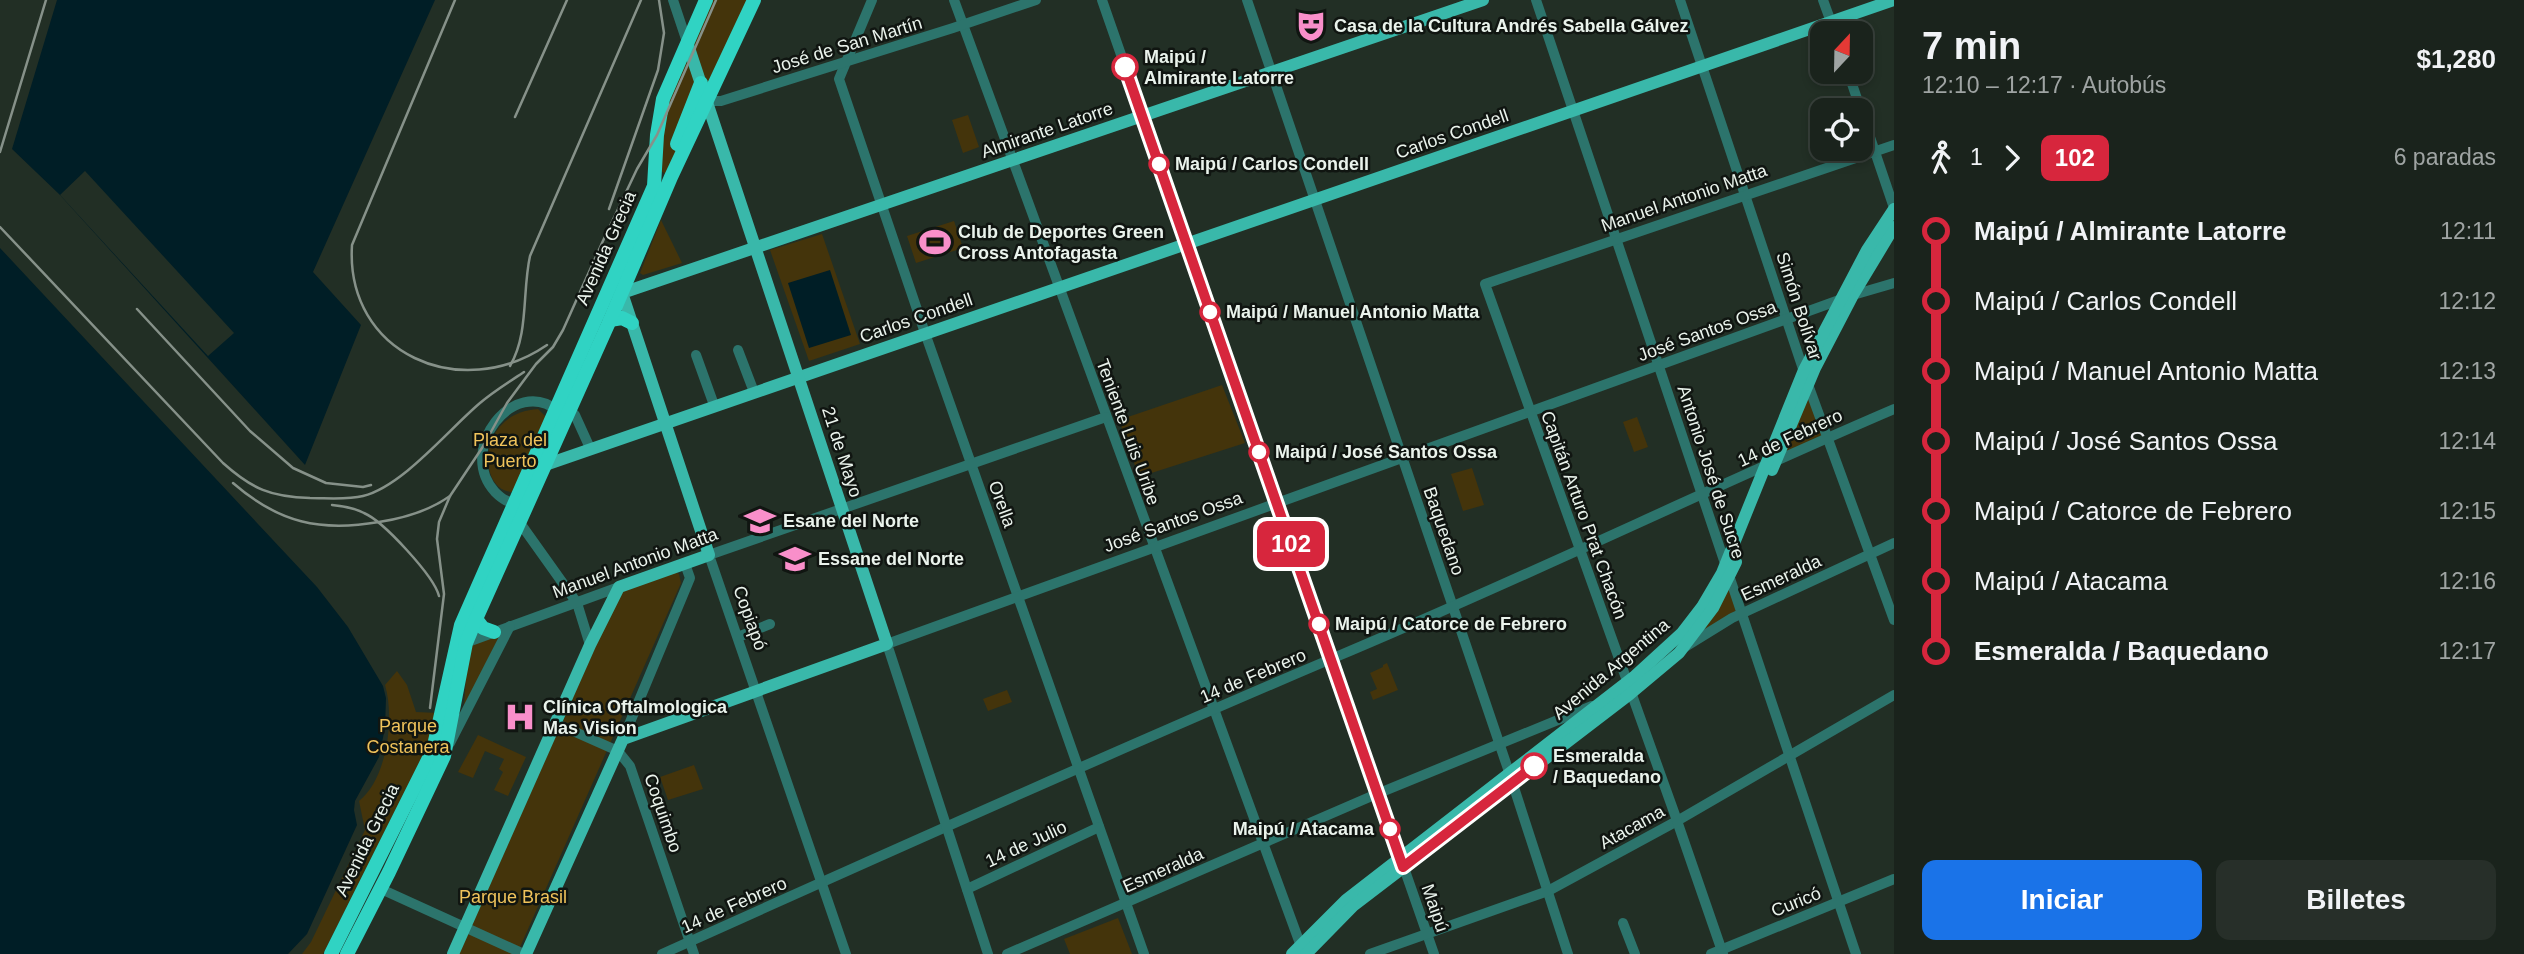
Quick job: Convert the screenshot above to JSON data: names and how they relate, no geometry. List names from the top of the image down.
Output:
{
  "streets": {
    "highway": ["Avenida Grecia"],
    "main road": [
      "Almirante Latorre",
      "Carlos Condell",
      "Manuel Antonio Matta",
      "José Santos Ossa",
      "21 de Mayo",
      "Copiapó",
      "Avenida Argentina"
    ],
    "street": [
      "José de San Martín",
      "Simón Bolívar",
      "Teniente Luis Uribe",
      "14 de Febrero",
      "Antonio José de Sucre",
      "Orella",
      "Capitán Arturo Prat Chacón",
      "Baquedano",
      "Esmeralda",
      "Coquimbo",
      "Atacama",
      "14 de Julio",
      "Curicó",
      "Maipú"
    ]
  },
  "crossings": [
    ["José de San Martín", "Avenida Grecia"],
    ["José de San Martín", "Teniente Luis Uribe"],
    ["José de San Martín", "21 de Mayo"],
    ["José de San Martín", "Orella"],
    ["Almirante Latorre", "Avenida Grecia"],
    ["Almirante Latorre", "Teniente Luis Uribe"],
    ["Almirante Latorre", "21 de Mayo"],
    ["Almirante Latorre", "Orella"],
    ["Almirante Latorre", "Baquedano"],
    ["Almirante Latorre", "Copiapó"],
    ["Almirante Latorre", "Maipú"],
    ["Carlos Condell", "Avenida Grecia"],
    ["Carlos Condell", "Simón Bolívar"],
    ["Carlos Condell", "Teniente Luis Uribe"],
    ["Carlos Condell", "21 de Mayo"],
    ["Carlos Condell", "Antonio José de Sucre"],
    ["Carlos Condell", "Orella"],
    ["Carlos Condell", "Baquedano"],
    ["Carlos Condell", "Copiapó"],
    ["Carlos Condell", "Maipú"],
    ["Manuel Antonio Matta", "Avenida Grecia"],
    ["Manuel Antonio Matta", "Simón Bolívar"],
    ["Manuel Antonio Matta", "Teniente Luis Uribe"],
    ["Manuel Antonio Matta", "21 de Mayo"],
    ["Manuel Antonio Matta", "Antonio José de Sucre"],
    ["Manuel Antonio Matta", "Orella"],
    ["Manuel Antonio Matta", "Capitán Arturo Prat Chacón"],
    ["Manuel Antonio Matta", "Copiapó"],
    ["Avenida Grecia", "21 de Mayo"],
    ["Avenida Grecia", "Copiapó"],
    ["Simón Bolívar", "José Santos Ossa"],
    ["Simón Bolívar", "14 de Febrero"],
    ["Simón Bolívar", "Esmeralda"],
    ["Simón Bolívar", "Avenida Argentina"],
    ["José Santos Ossa", "Teniente Luis Uribe"],
    ["José Santos Ossa", "21 de Mayo"],
    ["José Santos Ossa", "Antonio José de Sucre"],
    ["José Santos Ossa", "Orella"],
    ["José Santos Ossa", "Capitán Arturo Prat Chacón"],
    ["José Santos Ossa", "Baquedano"],
    ["José Santos Ossa", "Copiapó"],
    ["José Santos Ossa", "Avenida Argentina"],
    ["José Santos Ossa", "Coquimbo"],
    ["José Santos Ossa", "Maipú"],
    ["Teniente Luis Uribe", "14 de Febrero"],
    ["Teniente Luis Uribe", "Esmeralda"],
    ["Teniente Luis Uribe", "Avenida Argentina"],
    ["14 de Febrero", "21 de Mayo"],
    ["14 de Febrero", "Antonio José de Sucre"],
    ["14 de Febrero", "Orella"],
    ["14 de Febrero", "Capitán Arturo Prat Chacón"],
    ["14 de Febrero", "Baquedano"],
    ["14 de Febrero", "Copiapó"],
    ["14 de Febrero", "Avenida Argentina"],
    ["14 de Febrero", "Coquimbo"],
    ["14 de Febrero", "Maipú"],
    ["21 de Mayo", "14 de Julio"],
    ["Antonio José de Sucre", "Esmeralda"],
    ["Antonio José de Sucre", "Avenida Argentina"],
    ["Antonio José de Sucre", "Atacama"],
    ["Antonio José de Sucre", "Curicó"],
    ["Orella", "Esmeralda"],
    ["Orella", "14 de Julio"],
    ["Capitán Arturo Prat Chacón", "Avenida Argentina"],
    ["Capitán Arturo Prat Chacón", "Atacama"],
    ["Capitán Arturo Prat Chacón", "Curicó"],
    ["Baquedano", "Esmeralda"],
    ["Baquedano", "Avenida Argentina"],
    ["Baquedano", "Atacama"],
    ["Esmeralda", "Avenida Argentina"],
    ["Esmeralda", "Maipú"],
    ["Avenida Argentina", "Maipú"],
    ["Atacama", "Maipú"]
  ],
  "parks": ["Plaza del Puerto", "Parque Costanera", "Parque Brasil"],
  "places": {
    "theatre": ["Casa de la Cultura Andrés Sabella Gálvez"],
    "other": [
      "Maipú / Almirante Latorre",
      "Maipú / Carlos Condell",
      "Maipú / Manuel Antonio Matta",
      "Maipú / José Santos Ossa",
      "Maipú / Catorce de Febrero",
      "Esmeralda / Baquedano",
      "Maipú / Atacama"
    ],
    "sports": ["Club de Deportes Green Cross Antofagasta"],
    "school or university": ["Esane del Norte", "Essane del Norte"],
    "hospital": ["Clínica Oftalmologica Mas Vision"]
  },
  "lines": ["bus line 102"],
  "north": "top",
  "page": {
    "on_map": "102",
    "heading": ["7 min", "12:10 – 12:17 · Autobús", "$1,280"],
    "legs": ["1", "102", "6 paradas"],
    "list": [
      {
        "name": "Maipú / Almirante Latorre",
        "value": "12:11"
      },
      {
        "name": "Maipú / Carlos Condell",
        "value": "12:12"
      },
      {
        "name": "Maipú / Manuel Antonio Matta",
        "value": "12:13"
      },
      {
        "name": "Maipú / José Santos Ossa",
        "value": "12:14"
      },
      {
        "name": "Maipú / Catorce de Febrero",
        "value": "12:15"
      },
      {
        "name": "Maipú / Atacama",
        "value": "12:16"
      },
      {
        "name": "Esmeralda / Baquedano",
        "value": "12:17"
      }
    ],
    "buttons": ["Iniciar", "Billetes"]
  }
}
